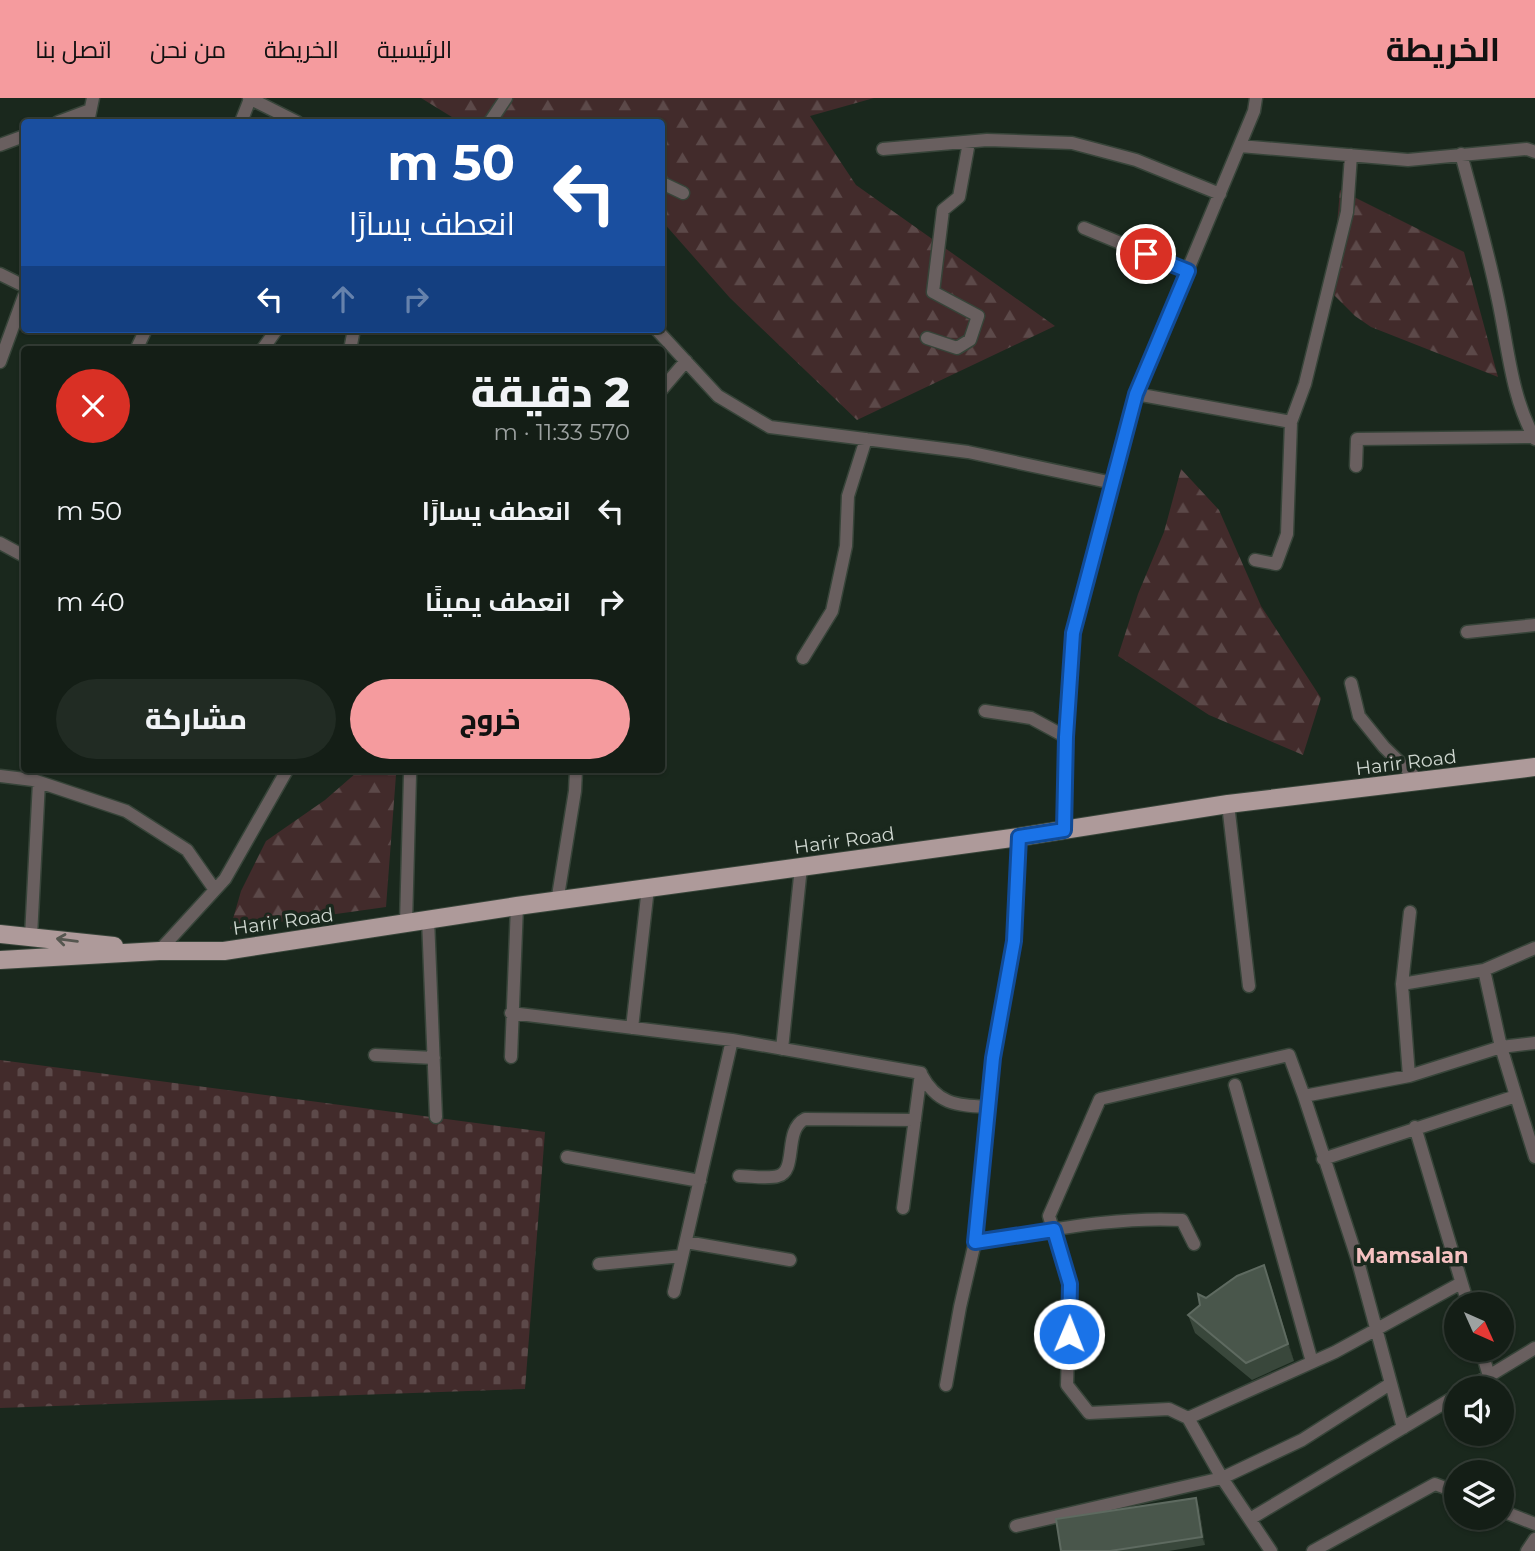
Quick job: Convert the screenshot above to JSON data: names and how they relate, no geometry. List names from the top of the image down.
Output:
{
  "streets": {
    "main road": ["Harir Road"]
  },
  "districts": ["Mamsalan"],
  "north": "bottom right",
  "page": {
    "header": "الخريطة",
    "nav": [
      "الرئيسية",
      "الخريطة",
      "من نحن",
      "اتصل بنا"
    ],
    "turn": ["50 m", "انعطف يسارًا"],
    "heading": ["2 دقيقة", "570 m · 11:33"],
    "list": [
      {
        "name": "انعطف يسارًا",
        "value": "50 m"
      },
      {
        "name": "انعطف يمينًا",
        "value": "40 m"
      }
    ],
    "buttons": ["خروج", "مشاركة"]
  }
}
